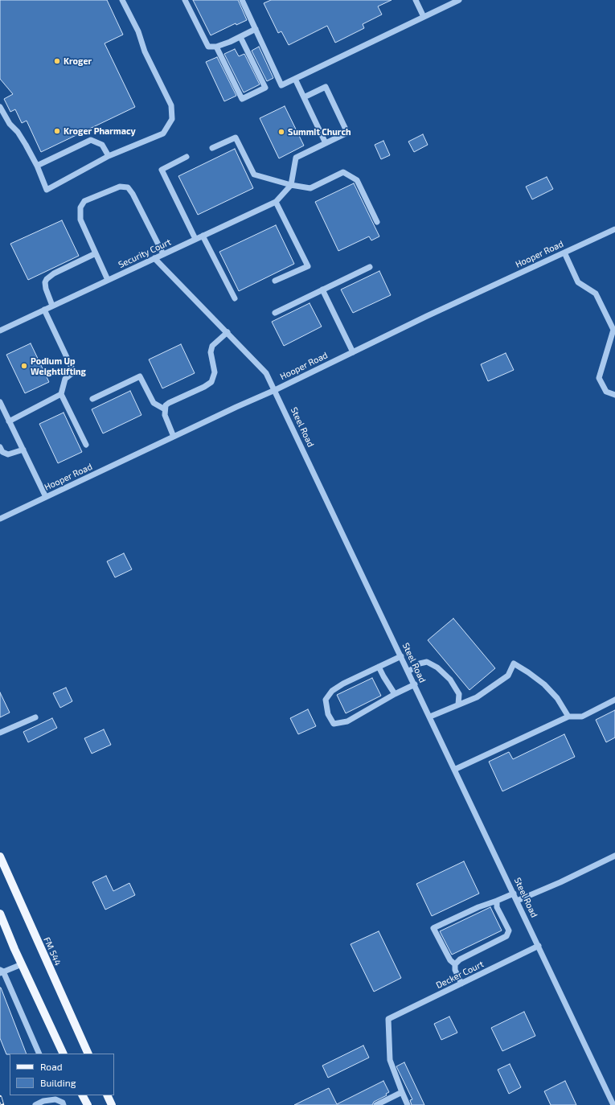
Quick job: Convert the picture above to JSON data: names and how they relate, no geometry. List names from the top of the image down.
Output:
{
  "streets": {
    "main road": ["FM 544"],
    "street": [
      "Security Court",
      "Hooper Road",
      "Steel Road",
      "Decker Court"
    ]
  },
  "crossings": [
    ["Security Court", "Steel Road"],
    ["Hooper Road", "Steel Road"],
    ["Steel Road", "Decker Court"]
  ],
  "places": [
    "Kroger",
    "Kroger Pharmacy",
    "Summit Church",
    "Podium Up Weightlifting"
  ],
  "legend": ["Road", "Building"]
}
